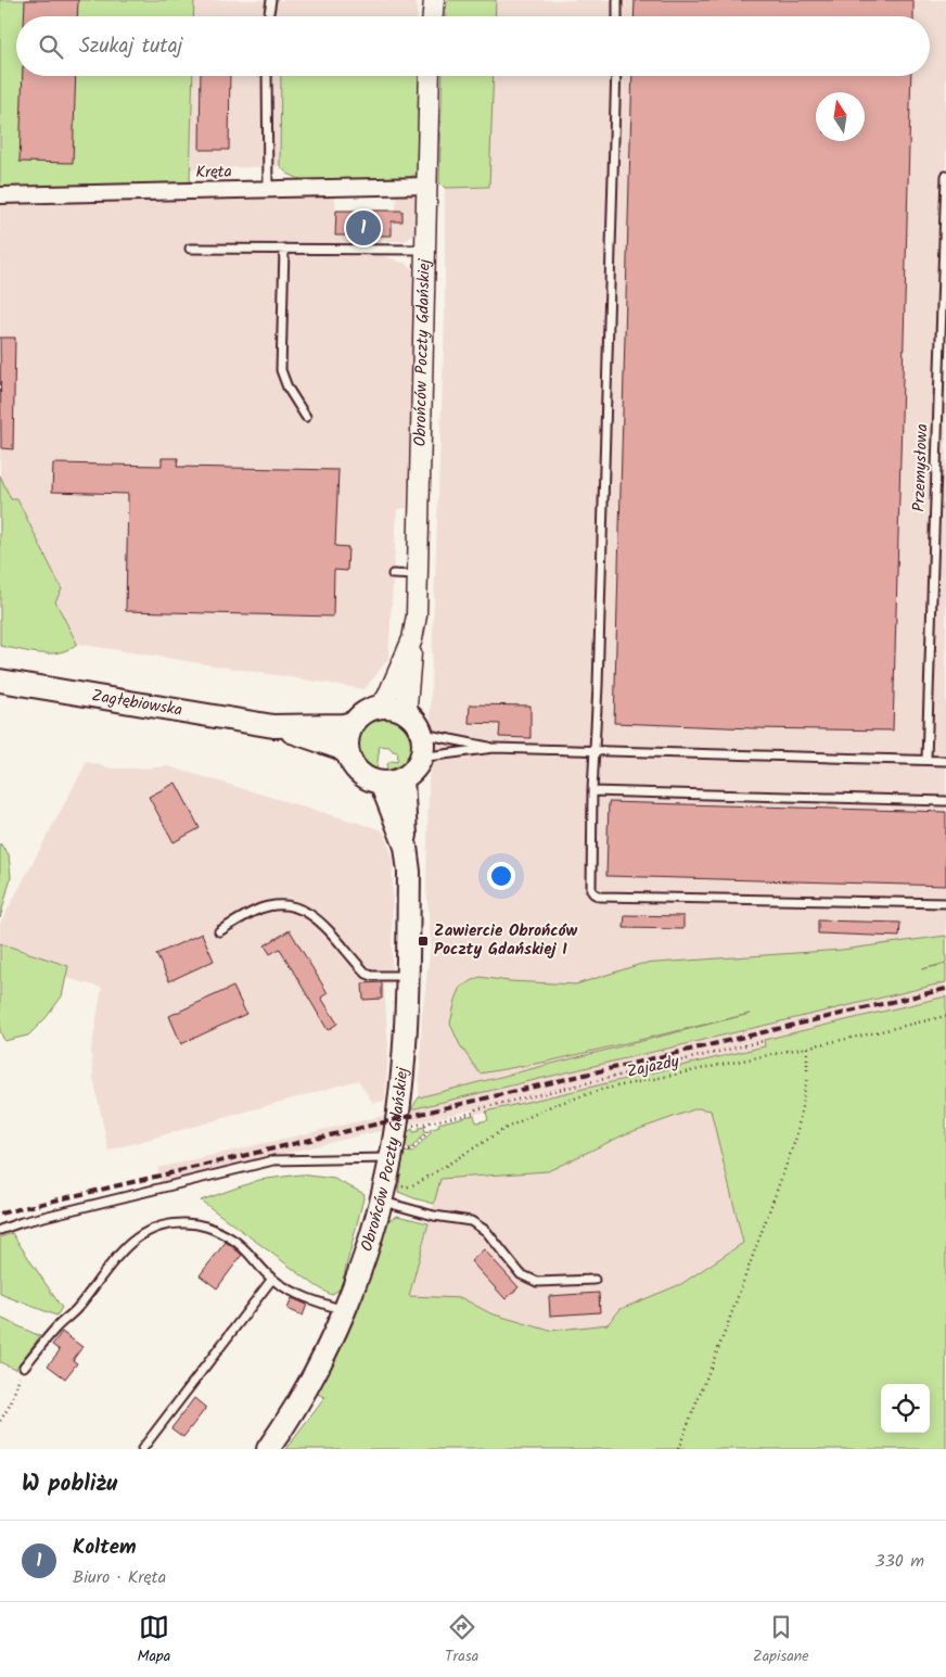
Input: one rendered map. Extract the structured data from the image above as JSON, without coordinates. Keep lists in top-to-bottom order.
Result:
{
  "streets": {
    "main road": ["Obrońców Poczty Gdańskiej", "Zagłębiowska"],
    "street": ["Kręta"],
    "lane": ["Przemysłowa"],
    "path": ["Zajazdy"]
  },
  "crossings": [
    ["Kręta", "Obrońców Poczty Gdańskiej"],
    ["Obrońców Poczty Gdańskiej", "Zagłębiowska"],
    ["Obrońców Poczty Gdańskiej", "Zajazdy"]
  ],
  "places": {
    "transit": ["Zawiercie Obrońców Poczty Gdańskiej I"]
  },
  "north": "top",
  "page": {
    "search": "Szukaj tutaj",
    "pins": "1",
    "heading": "W pobliżu",
    "list": [
      {
        "mark": "1",
        "name": "Koltem",
        "note": "Biuro · Kręta",
        "value": "330 m"
      }
    ],
    "nav": ["Mapa", "Trasa", "Zapisane"]
  }
}
